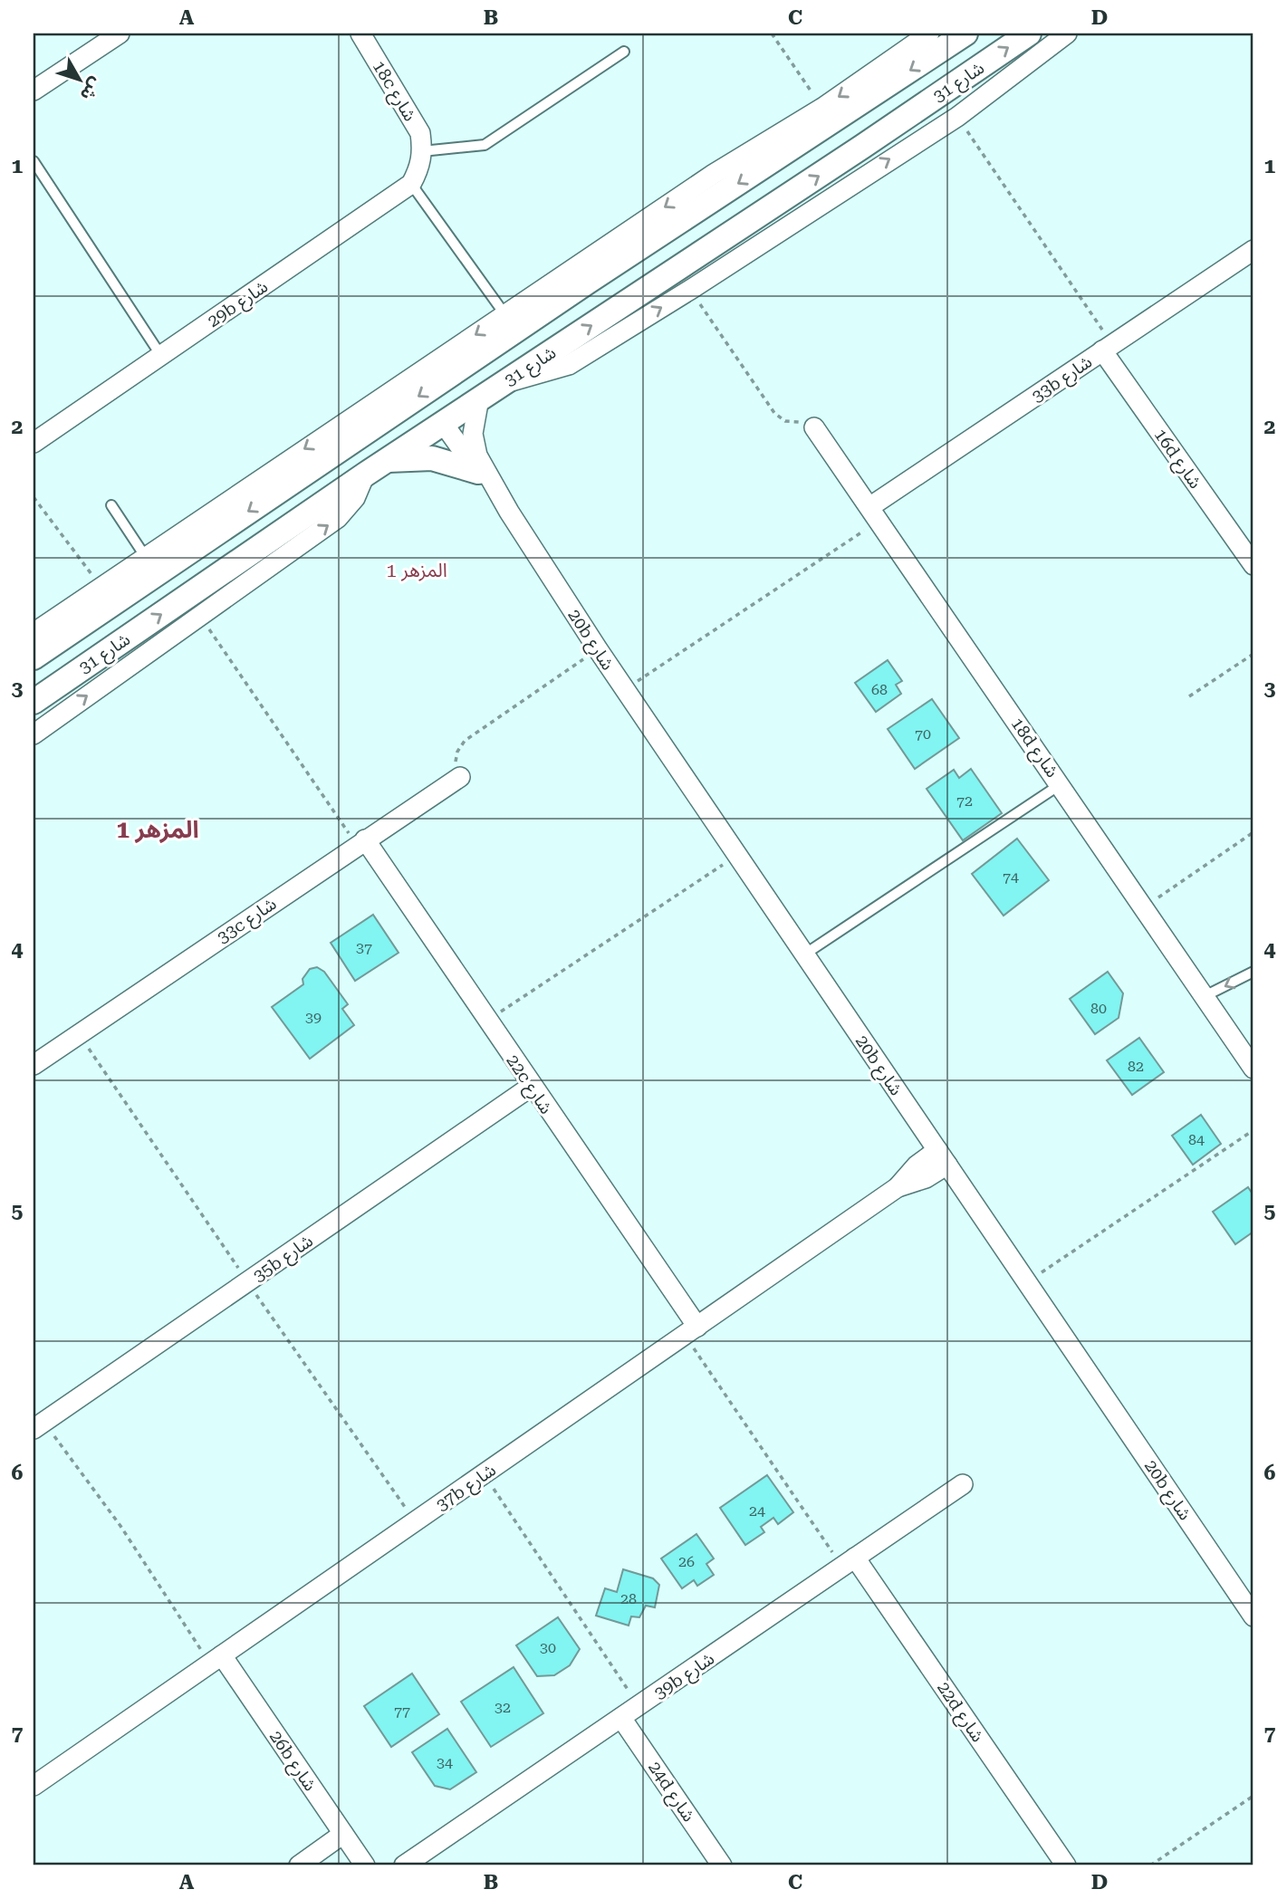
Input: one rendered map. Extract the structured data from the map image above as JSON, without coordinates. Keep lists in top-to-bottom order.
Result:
{
  "streets": {
    "street": [
      "شارع 31",
      "18c شارع",
      "29b شارع",
      "33b شارع",
      "16d شارع",
      "20b شارع",
      "18d شارع",
      "33c شارع",
      "22c شارع",
      "35b شارع",
      "37b شارع",
      "39b شارع",
      "22d شارع",
      "26b شارع",
      "24d شارع"
    ]
  },
  "crossings": [
    ["شارع 31", "20b شارع"],
    ["33b شارع", "16d شارع"],
    ["33b شارع", "18d شارع"],
    ["20b شارع", "37b شارع"],
    ["33c شارع", "22c شارع"],
    ["22c شارع", "35b شارع"],
    ["22c شارع", "37b شارع"],
    ["37b شارع", "26b شارع"],
    ["39b شارع", "22d شارع"],
    ["39b شارع", "24d شارع"]
  ],
  "districts": ["المزهر 1", "المزهر 1"],
  "house_numbers": [
    "68",
    "70",
    "72",
    "74",
    "37",
    "80",
    "39",
    "82",
    "84",
    "24",
    "26",
    "28",
    "30",
    "32",
    "77",
    "34"
  ],
  "north": "bottom right",
  "grid": {
    "columns": [
      "A",
      "B",
      "C",
      "D"
    ],
    "rows": [
      "1",
      "2",
      "3",
      "4",
      "5",
      "6",
      "7"
    ]
  }
}
